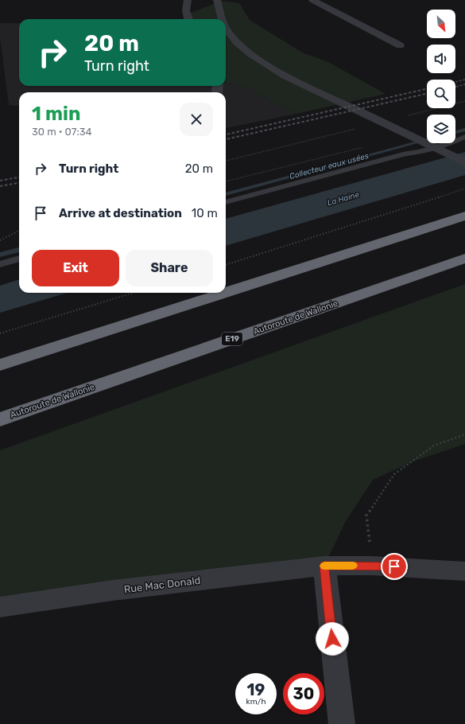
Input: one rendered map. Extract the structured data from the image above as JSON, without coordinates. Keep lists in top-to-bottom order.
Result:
{
  "streets": {
    "highway": ["Autoroute de Wallonie", "E19"],
    "street": ["Rue Mac Donald"]
  },
  "water": ["Collecteur eaux usées", "La Haine"],
  "north": "bottom right",
  "page": {
    "turn": ["20 m", "Turn right"],
    "heading": ["1 min", "30 m · 07:34"],
    "list": [
      {
        "name": "Turn right",
        "value": "20 m"
      },
      {
        "name": "Arrive at destination",
        "value": "10 m"
      }
    ],
    "buttons": ["Exit", "Share"],
    "speed": "19 km/h",
    "limit": "30"
  }
}
